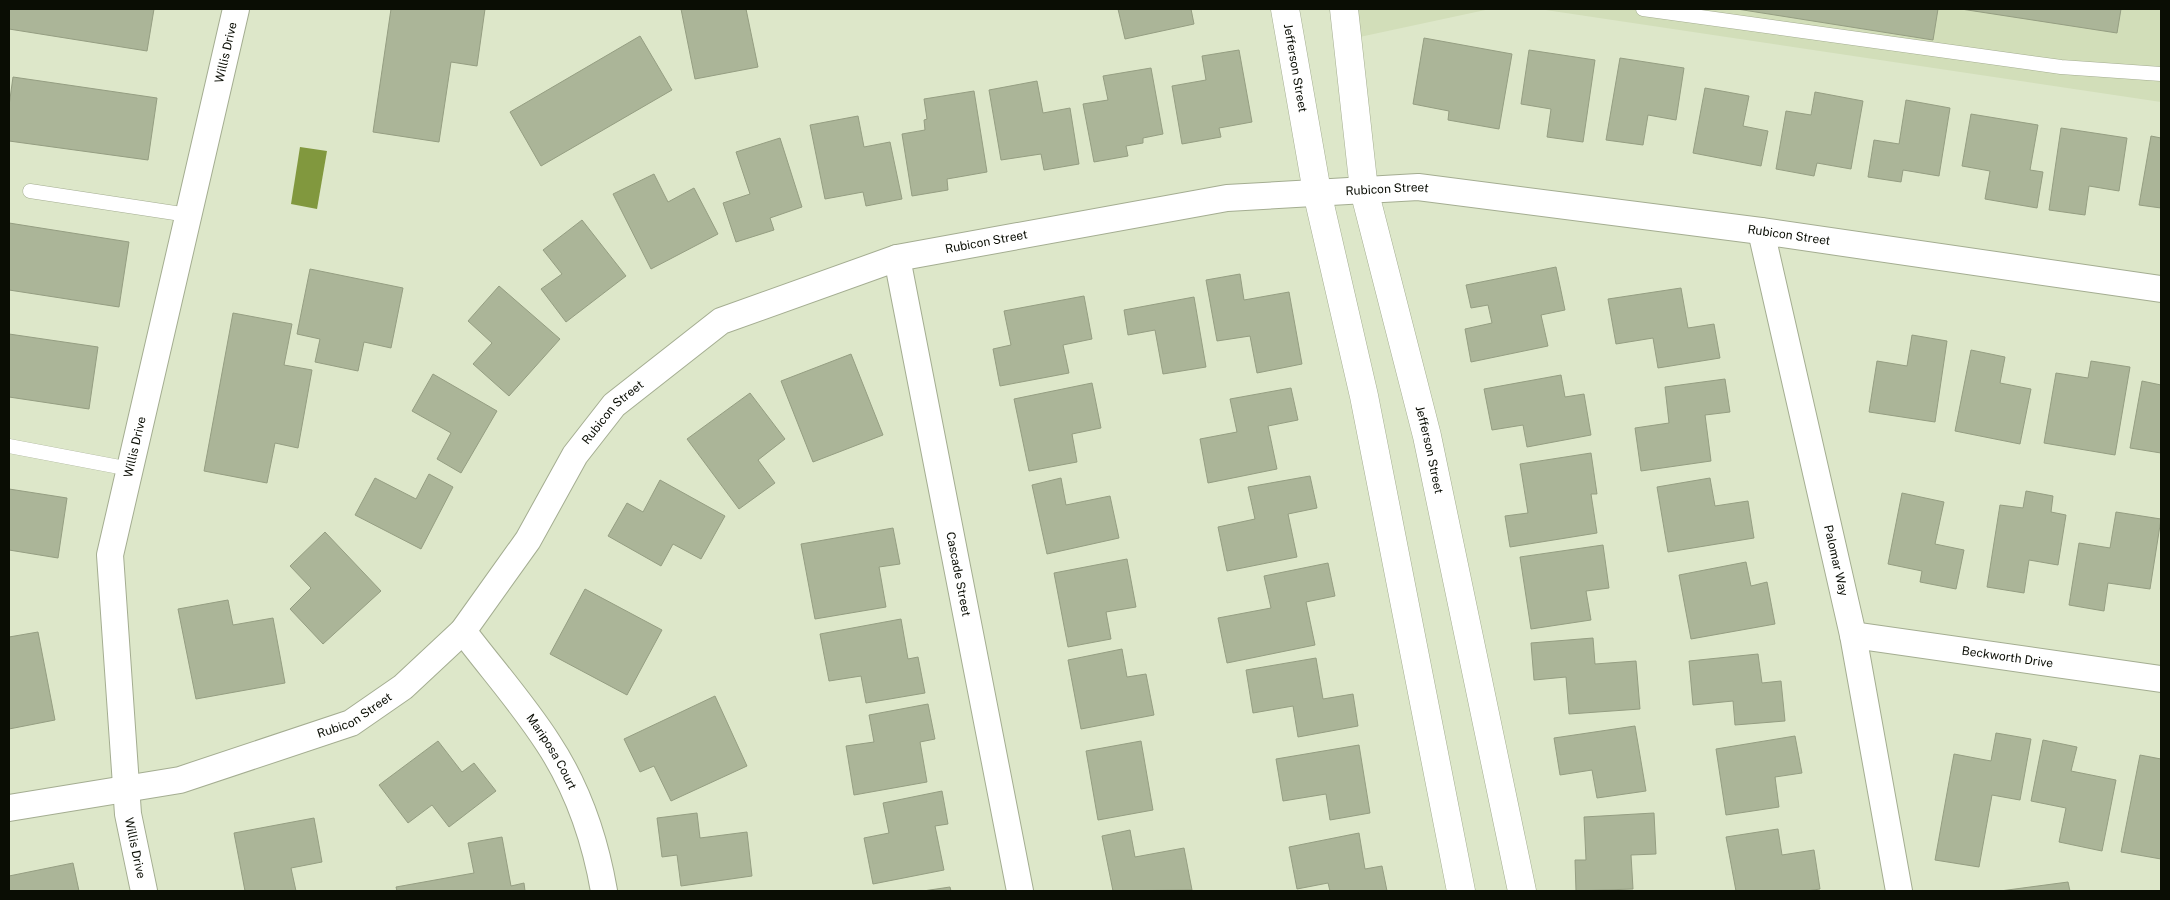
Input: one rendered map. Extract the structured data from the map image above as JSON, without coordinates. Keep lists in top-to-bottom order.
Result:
{
  "streets": {
    "main road": ["Jefferson Street"],
    "street": [
      "Willis Drive",
      "Rubicon Street",
      "Palomar Way",
      "Cascade Street",
      "Beckworth Drive",
      "Mariposa Court"
    ]
  },
  "crossings": [
    ["Willis Drive", "Rubicon Street"],
    ["Jefferson Street", "Rubicon Street"],
    ["Rubicon Street", "Palomar Way"],
    ["Rubicon Street", "Cascade Street"],
    ["Rubicon Street", "Mariposa Court"],
    ["Palomar Way", "Beckworth Drive"]
  ]
}
